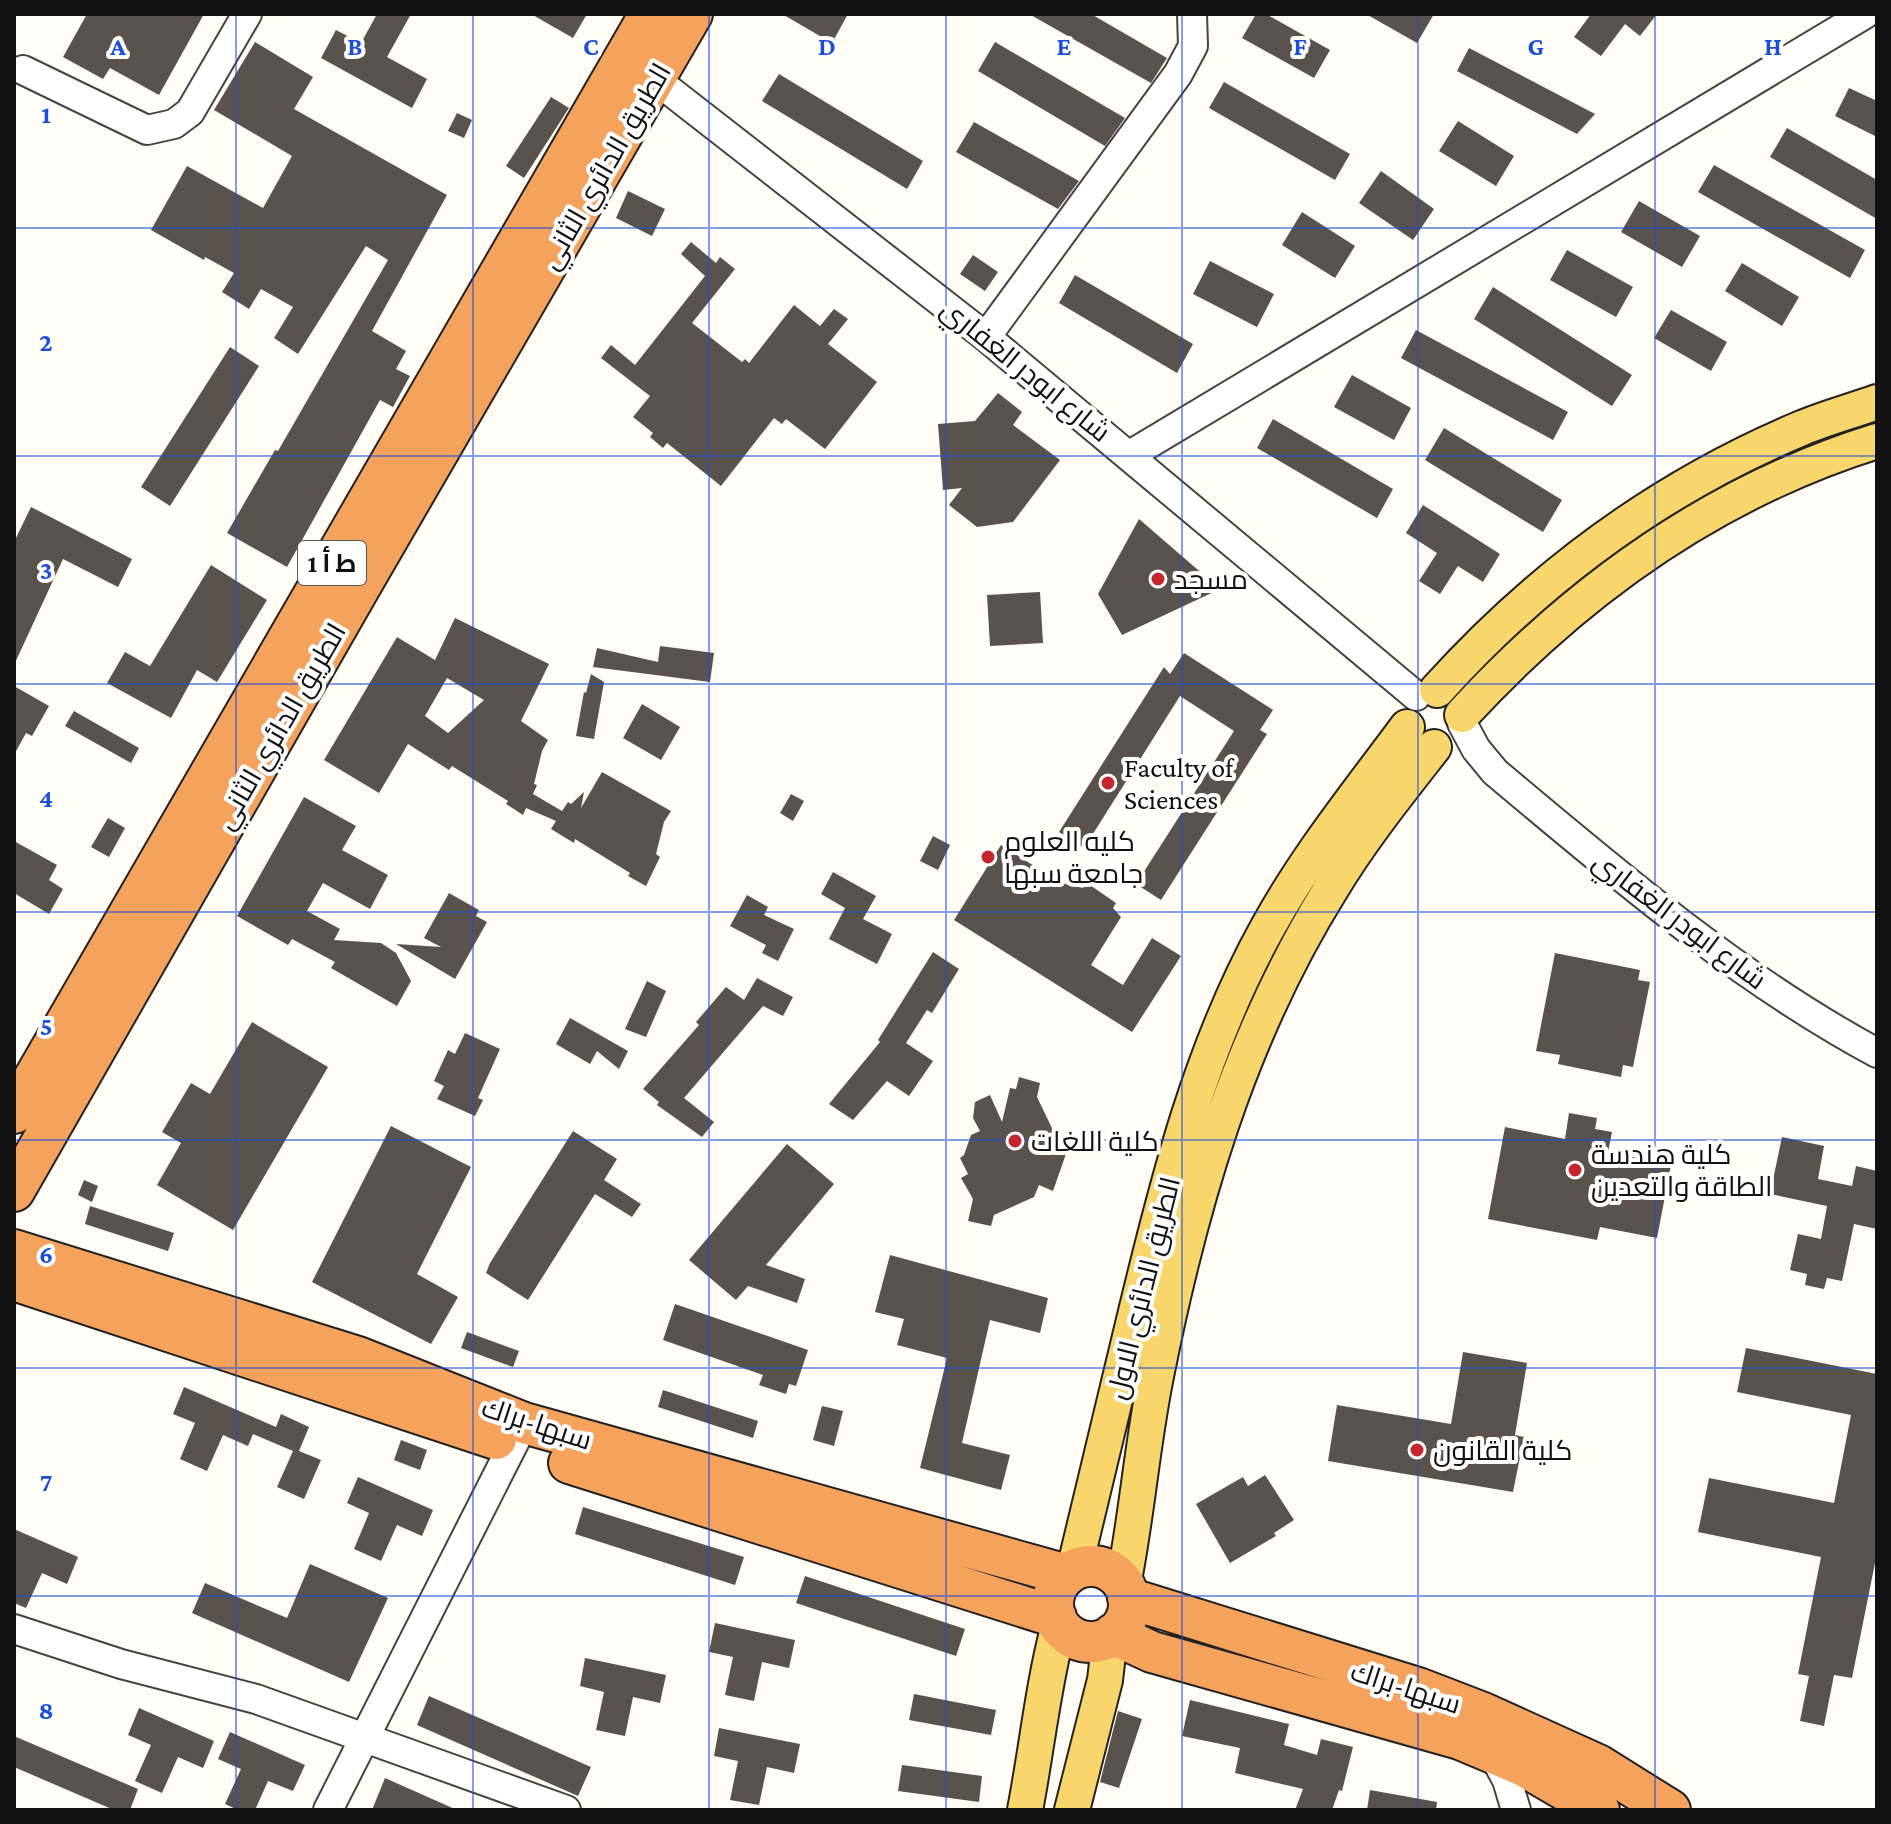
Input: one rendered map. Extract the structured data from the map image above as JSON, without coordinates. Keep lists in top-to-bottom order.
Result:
{
  "streets": {
    "highway": ["الطريق الدائري الثاني", "ط أ 1", "سبها-براك"],
    "main road": ["الطريق الدائري الاول"],
    "street": ["شارع ابودر الغفاري"]
  },
  "crossings": [
    ["الطريق الدائري الثاني", "شارع ابودر الغفاري"],
    ["شارع ابودر الغفاري", "الطريق الدائري الاول"],
    ["الطريق الدائري الاول", "سبها-براك"]
  ],
  "places": [
    "مسجد",
    "Faculty of Sciences",
    "كليه العلوم جامعة سبها",
    "كلية اللغات",
    "كلية هندسة الطاقة والتعدين",
    "كلية القانون"
  ],
  "grid": {
    "columns": [
      "A",
      "B",
      "C",
      "D",
      "E",
      "F",
      "G",
      "H"
    ],
    "rows": [
      "1",
      "2",
      "3",
      "4",
      "5",
      "6",
      "7",
      "8"
    ]
  }
}
